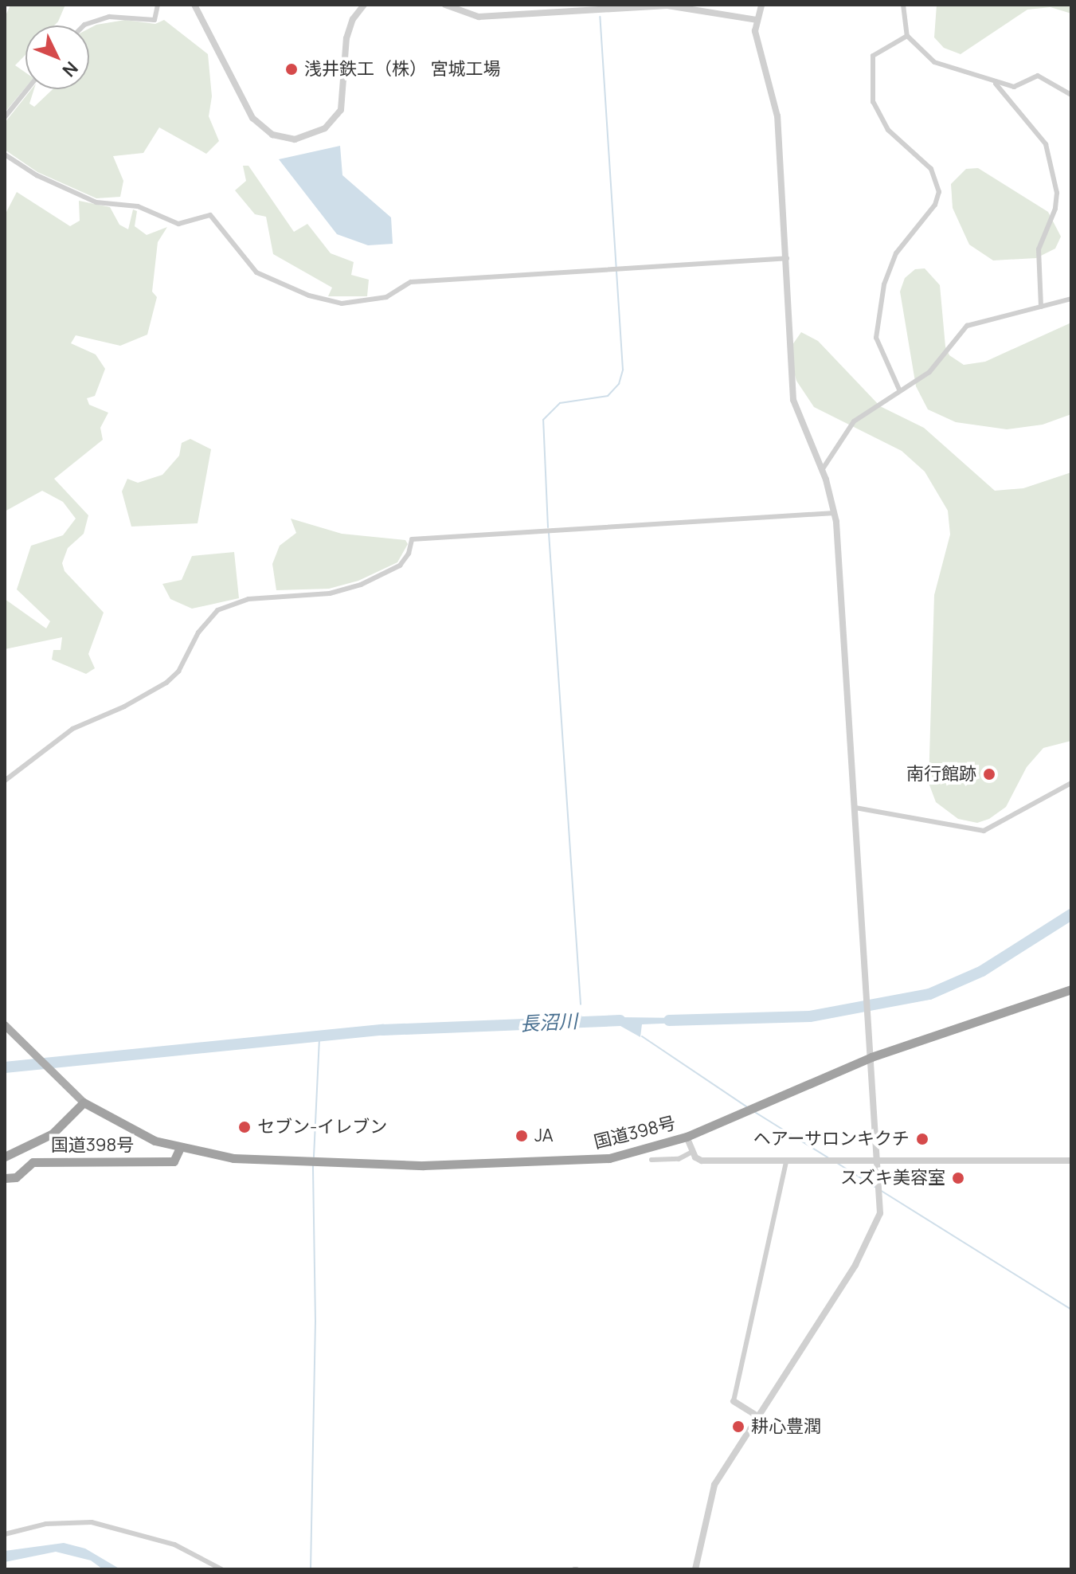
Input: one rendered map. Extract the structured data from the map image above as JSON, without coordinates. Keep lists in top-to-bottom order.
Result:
{
  "streets": {
    "highway": ["国道398号"]
  },
  "water": ["長沼川"],
  "places": [
    "浅井鉄工（株） 宮城工場",
    "南行館跡",
    "セブン-イレブン",
    "JA",
    "ヘアーサロンキクチ",
    "スズキ美容室",
    "耕心豊潤"
  ],
  "north": "bottom right"
}
